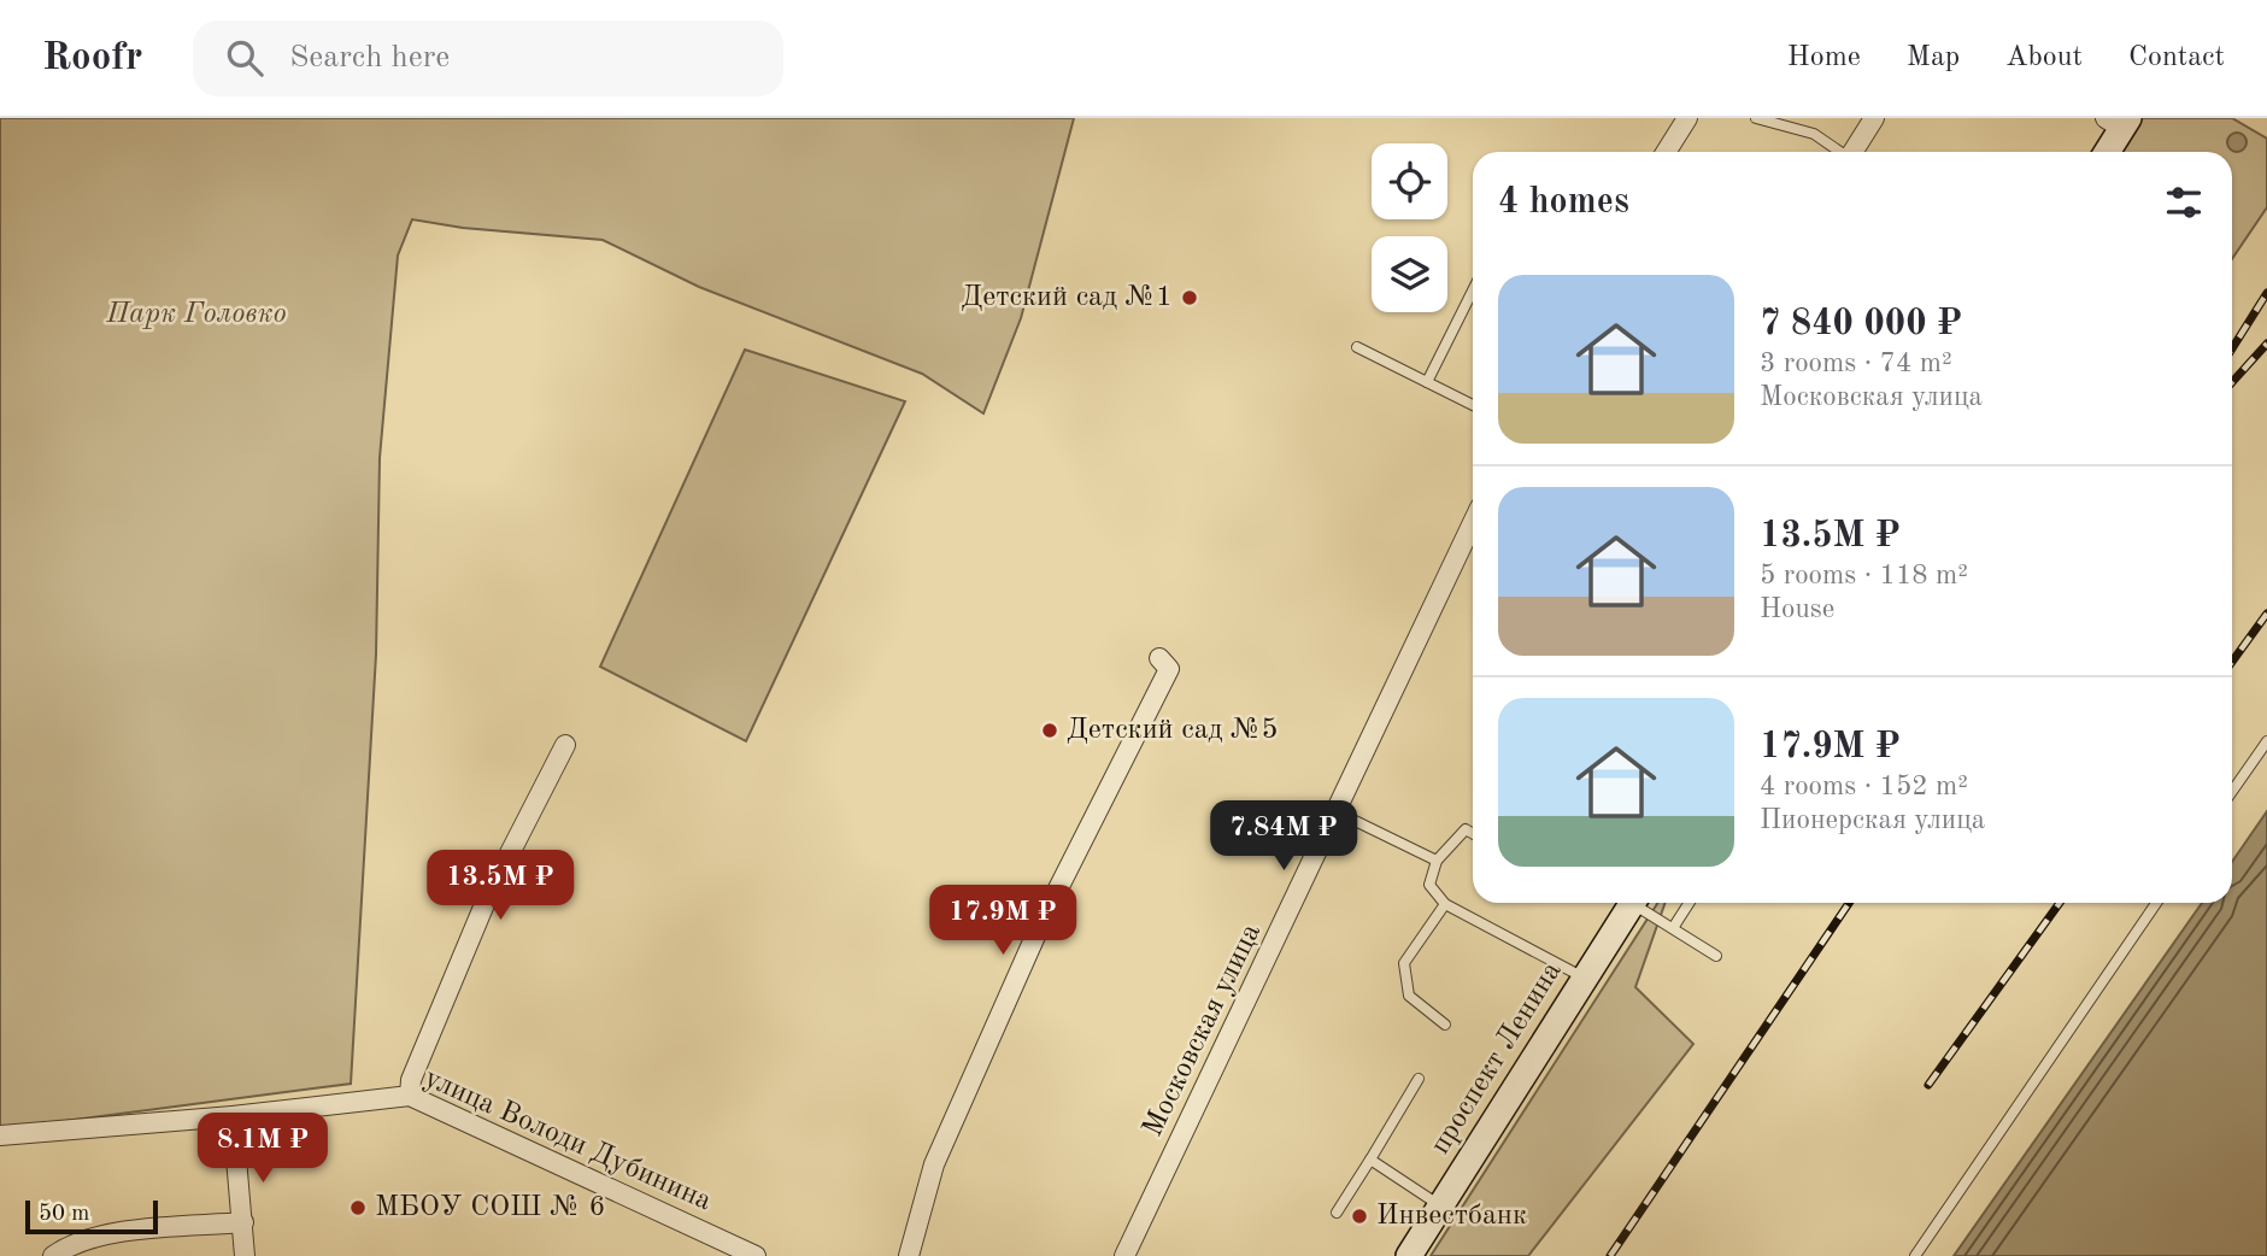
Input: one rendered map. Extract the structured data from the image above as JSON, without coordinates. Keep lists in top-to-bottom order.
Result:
{
  "streets": {
    "main road": ["проспект Ленина"],
    "street": ["Московская улица", "улица Володи Дубинина"]
  },
  "parks": ["Парк Головко"],
  "places": [
    "Детский сад №1",
    "Детский сад №5",
    "МБОУ СОШ № 6",
    "Инвестбанк"
  ],
  "scale_bar": "50 m",
  "page": {
    "header": "Roofr",
    "search": "Search here",
    "nav": [
      "Home",
      "Map",
      "About",
      "Contact"
    ],
    "heading": "4 homes",
    "list": [
      {
        "name": "7 840 000 ₽",
        "note": "3 rooms · 74 m² · Московская улица"
      },
      {
        "name": "13.5M ₽",
        "note": "5 rooms · 118 m² · House"
      },
      {
        "name": "17.9M ₽",
        "note": "4 rooms · 152 m² · Пионерская улица"
      }
    ],
    "price": [
      "7.84M ₽",
      "13.5M ₽",
      "17.9M ₽",
      "8.1M ₽"
    ],
    "scale": "50 m"
  }
}
